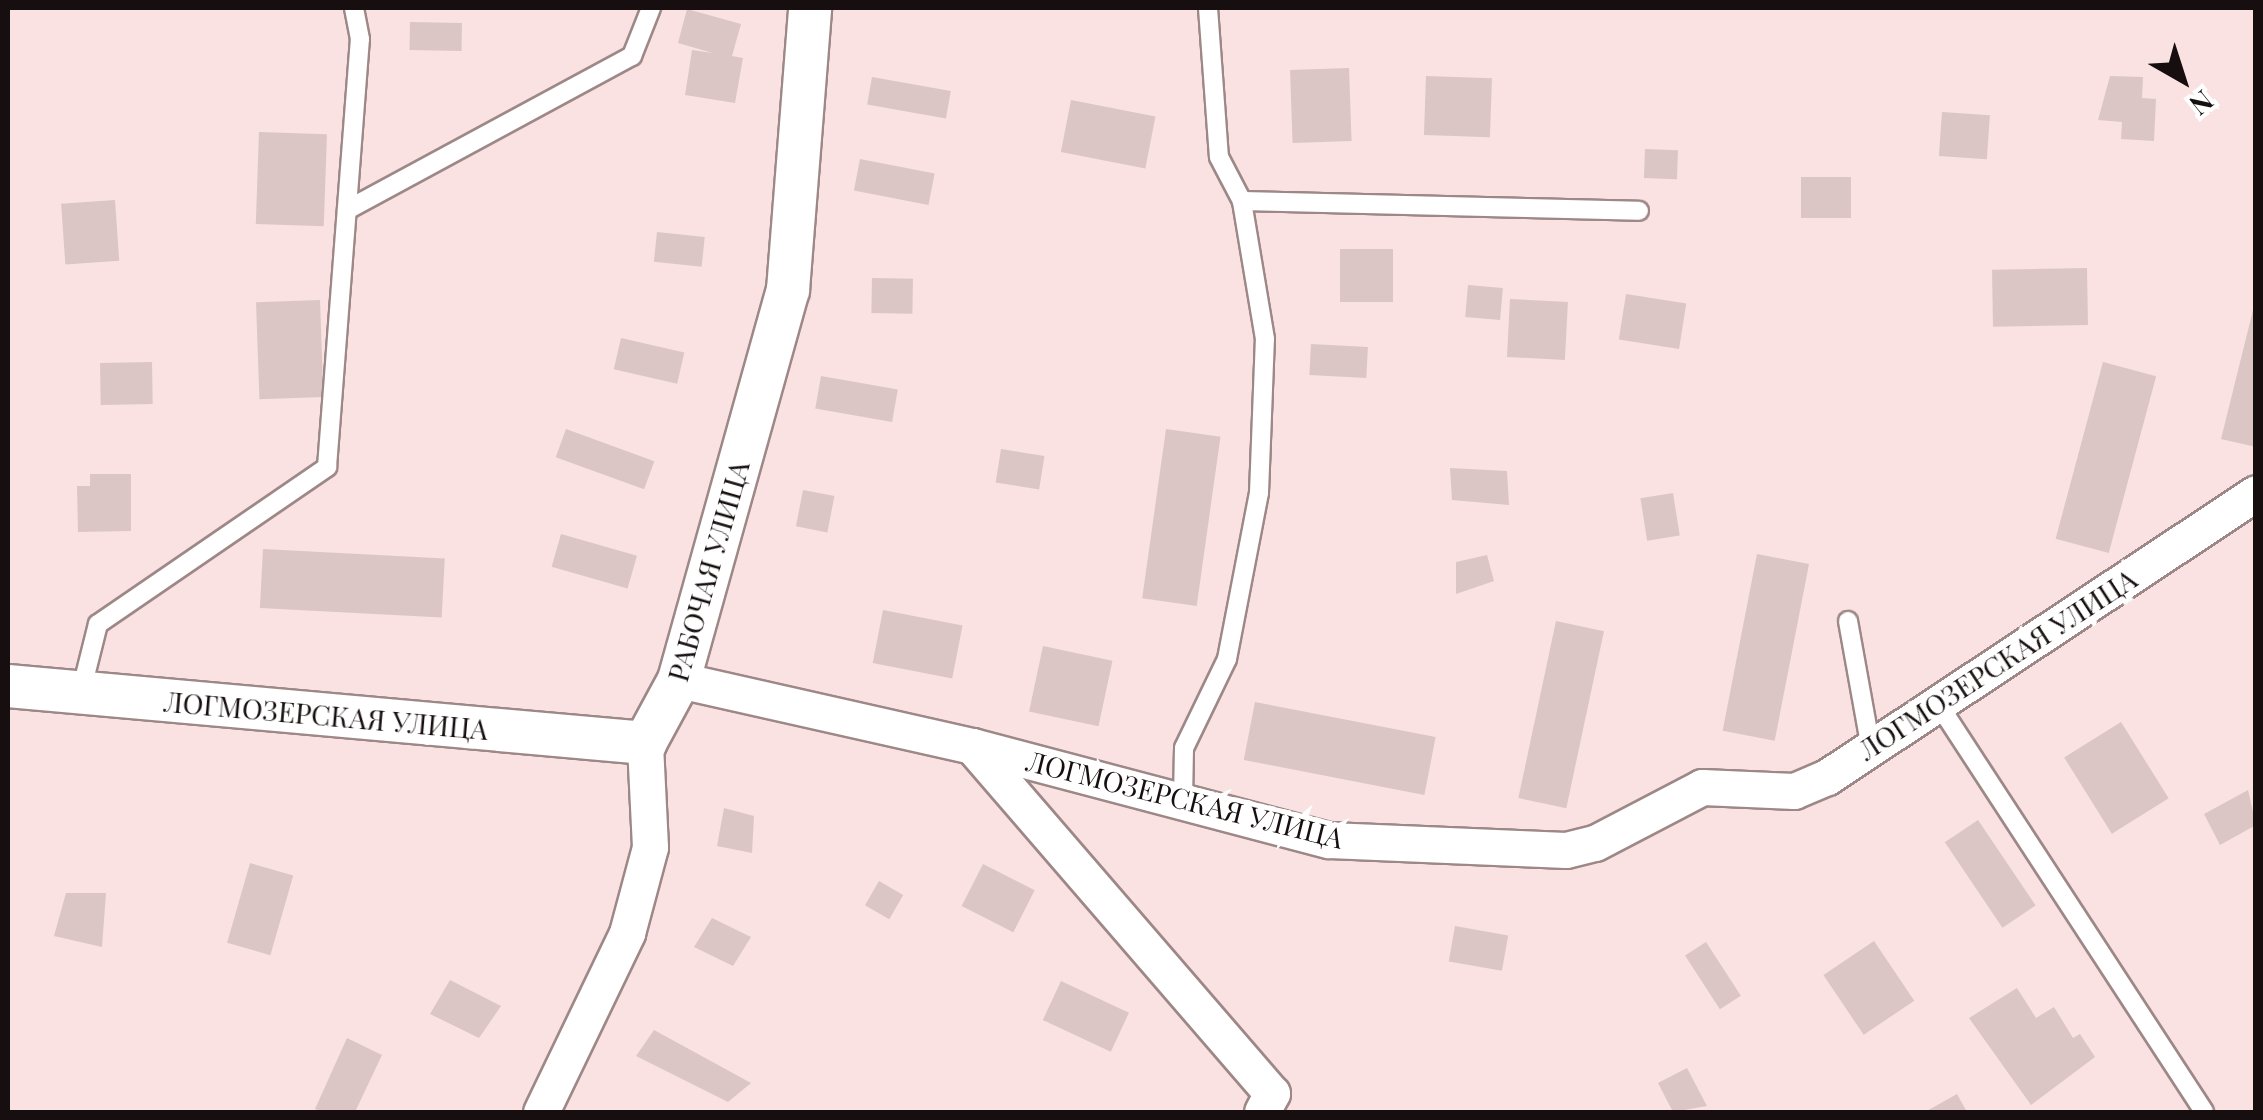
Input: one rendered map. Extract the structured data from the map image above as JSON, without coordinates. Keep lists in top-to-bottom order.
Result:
{
  "streets": {
    "street": ["РАБОЧАЯ УЛИЦА", "ЛОГМОЗЕРСКАЯ УЛИЦА"]
  },
  "crossings": [
    ["РАБОЧАЯ УЛИЦА", "ЛОГМОЗЕРСКАЯ УЛИЦА"]
  ],
  "north": "bottom right"
}
